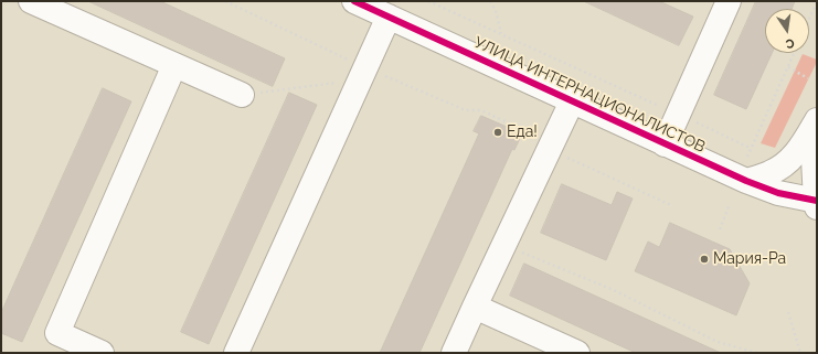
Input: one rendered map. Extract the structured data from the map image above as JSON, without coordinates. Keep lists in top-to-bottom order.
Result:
{
  "streets": {
    "street": ["УЛИЦА ИНТЕРНАЦИОНАЛИСТОВ"]
  },
  "places": ["Еда!", "Мария-Ра"],
  "north": "bottom"
}
